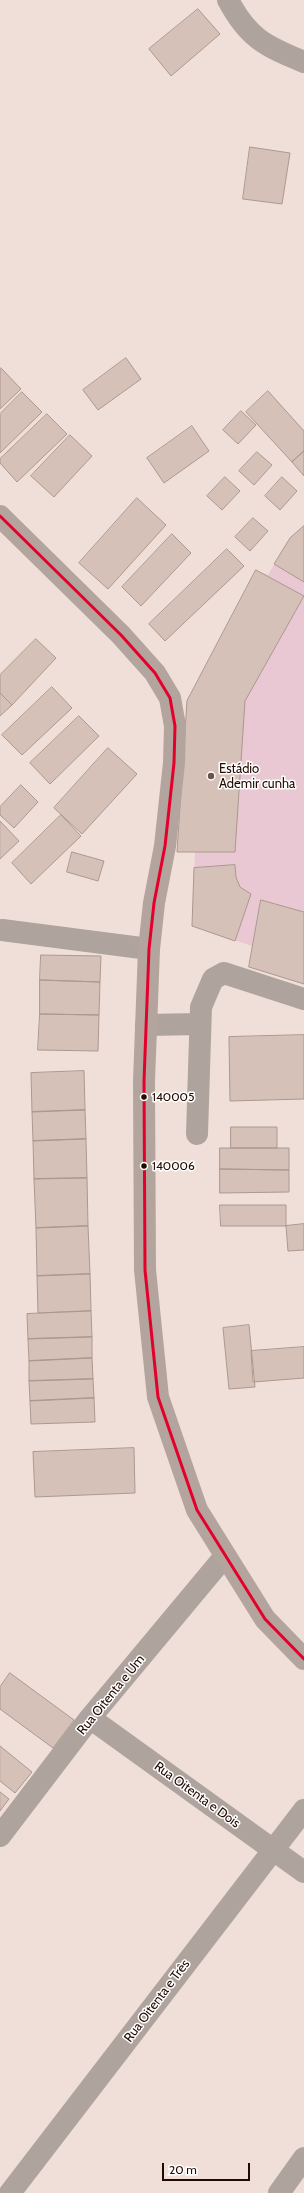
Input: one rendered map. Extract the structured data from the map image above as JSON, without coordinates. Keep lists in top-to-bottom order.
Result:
{
  "streets": {
    "street": ["Rua Oitenta e Um", "Rua Oitenta e Dois", "Rua Oitenta e Três"]
  },
  "crossings": [
    ["Rua Oitenta e Um", "Rua Oitenta e Dois"],
    ["Rua Oitenta e Dois", "Rua Oitenta e Três"]
  ],
  "places": ["Estádio Ademir cunha", "140005", "140006"],
  "scale_bar": "20 m"
}
